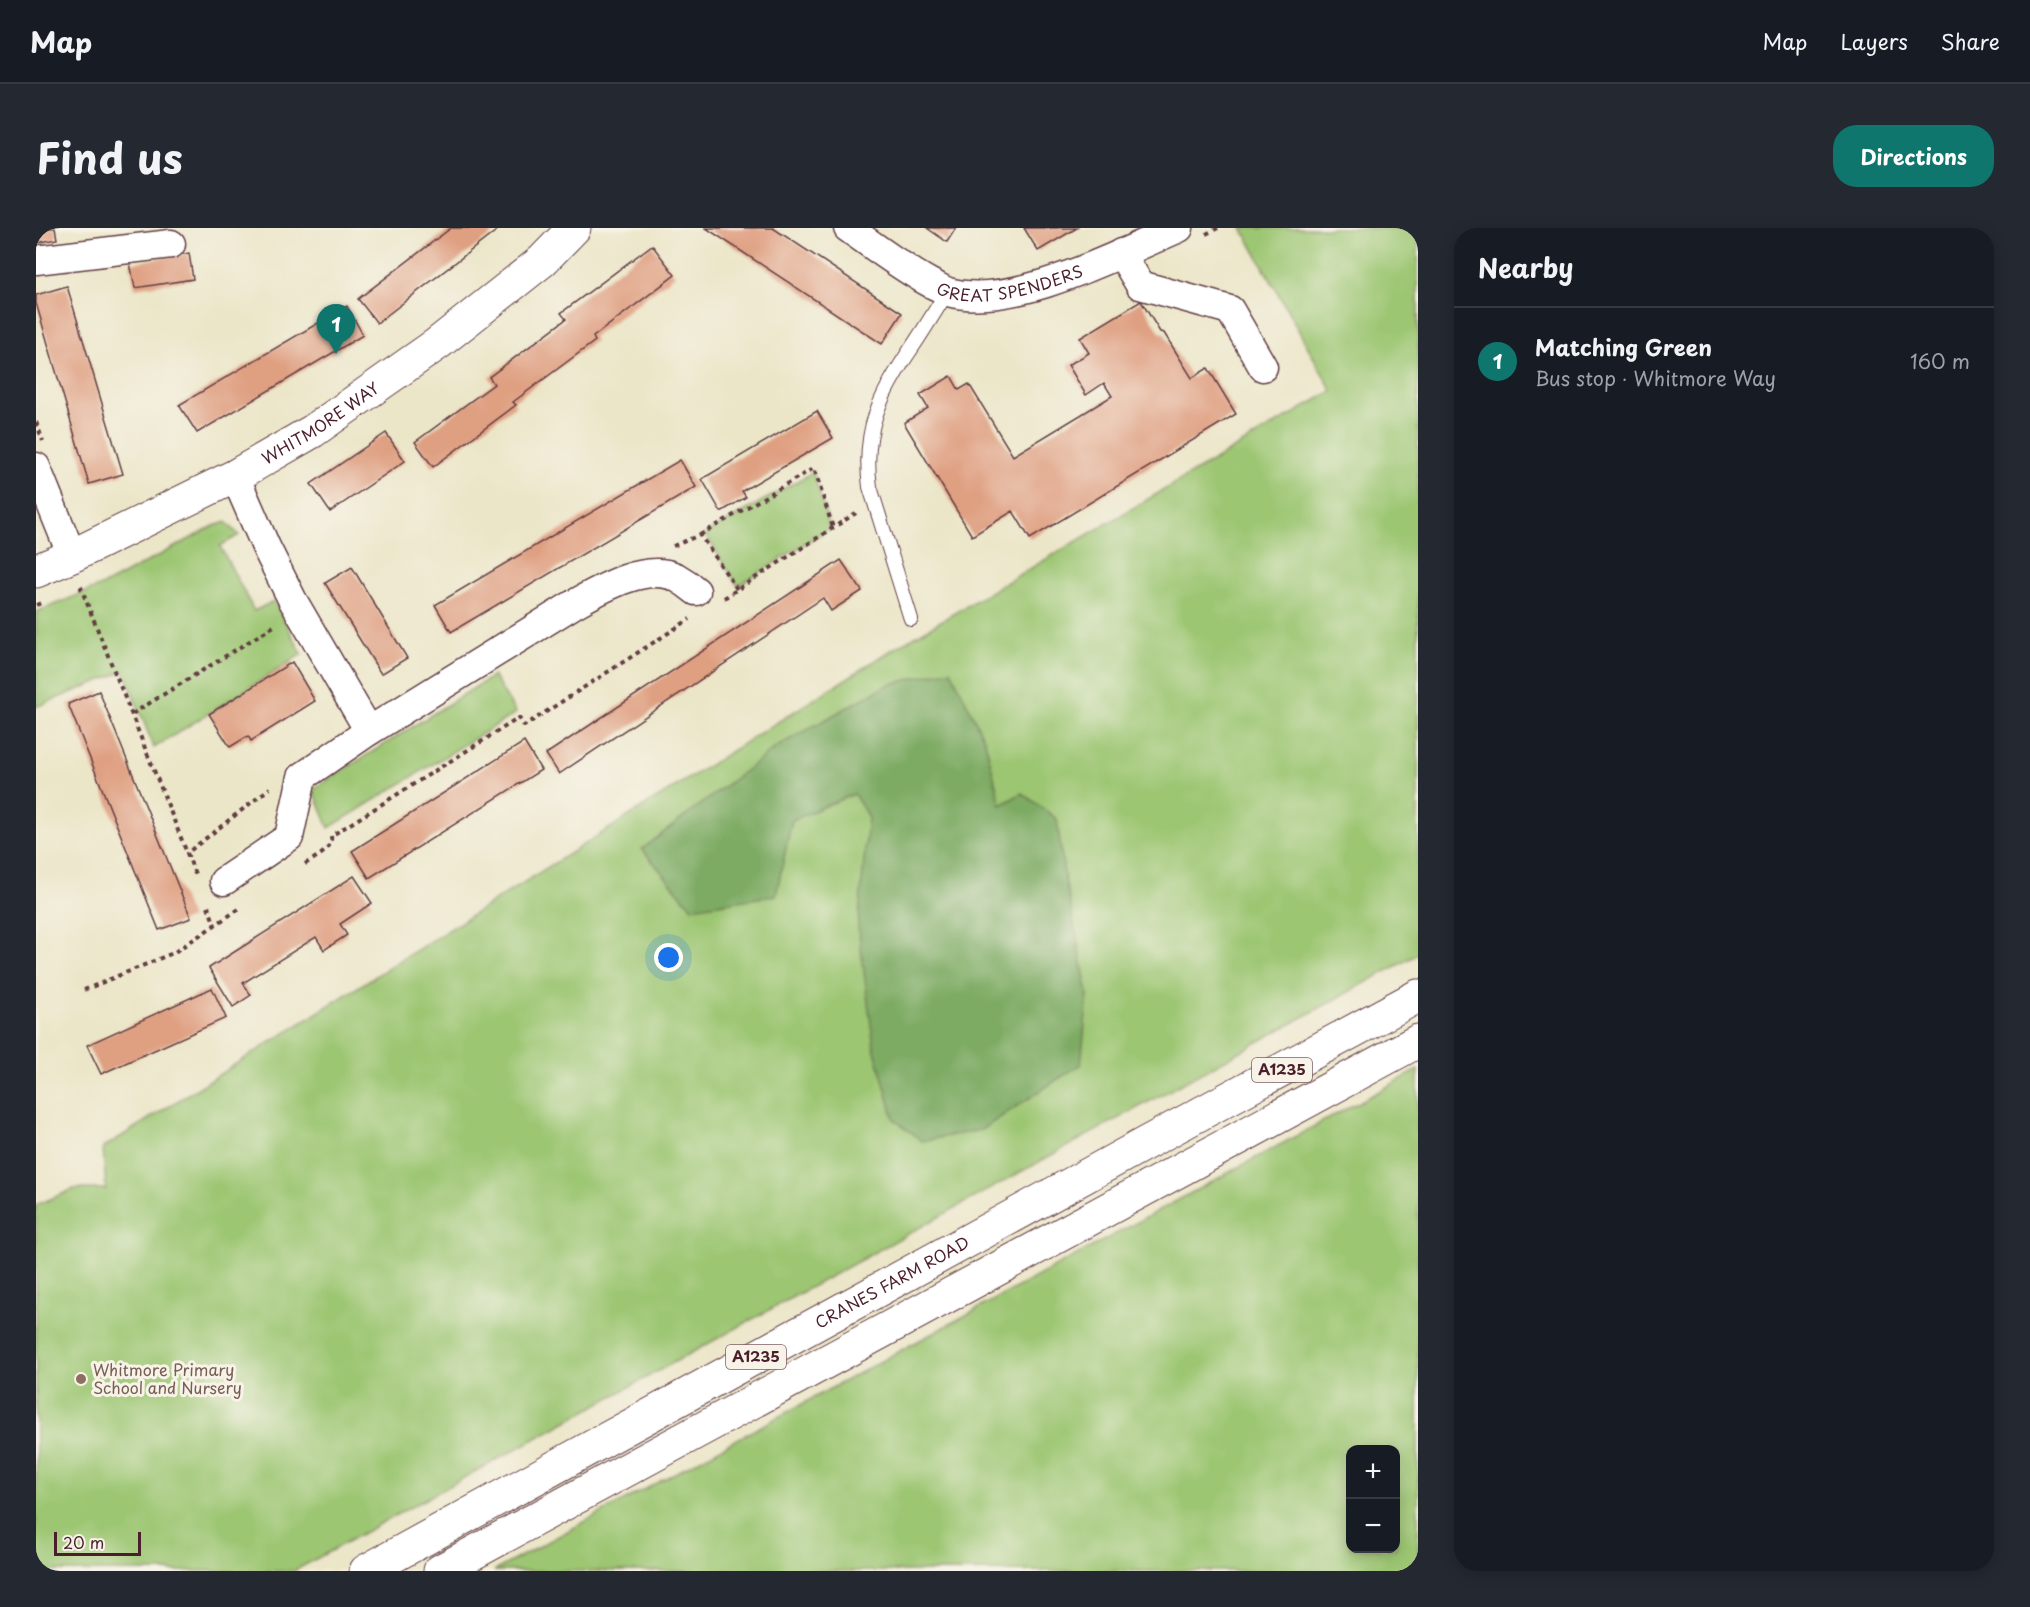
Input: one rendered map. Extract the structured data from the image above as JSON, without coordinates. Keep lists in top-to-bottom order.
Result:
{
  "streets": {
    "main road": ["WHITMORE WAY", "A1235", "CRANES FARM ROAD"],
    "street": ["GREAT SPENDERS"]
  },
  "places": ["Whitmore Primary School and Nursery"],
  "scale_bar": "20 m",
  "page": {
    "header": "Map",
    "nav": ["Map", "Layers", "Share"],
    "title": "Find us",
    "buttons": "Directions",
    "heading": "Nearby",
    "pins": "1",
    "list": [
      {
        "mark": "1",
        "name": "Matching Green",
        "note": "Bus stop · Whitmore Way",
        "value": "160 m"
      }
    ],
    "map_buttons": ["+", "−"],
    "scale": "20 m"
  }
}
